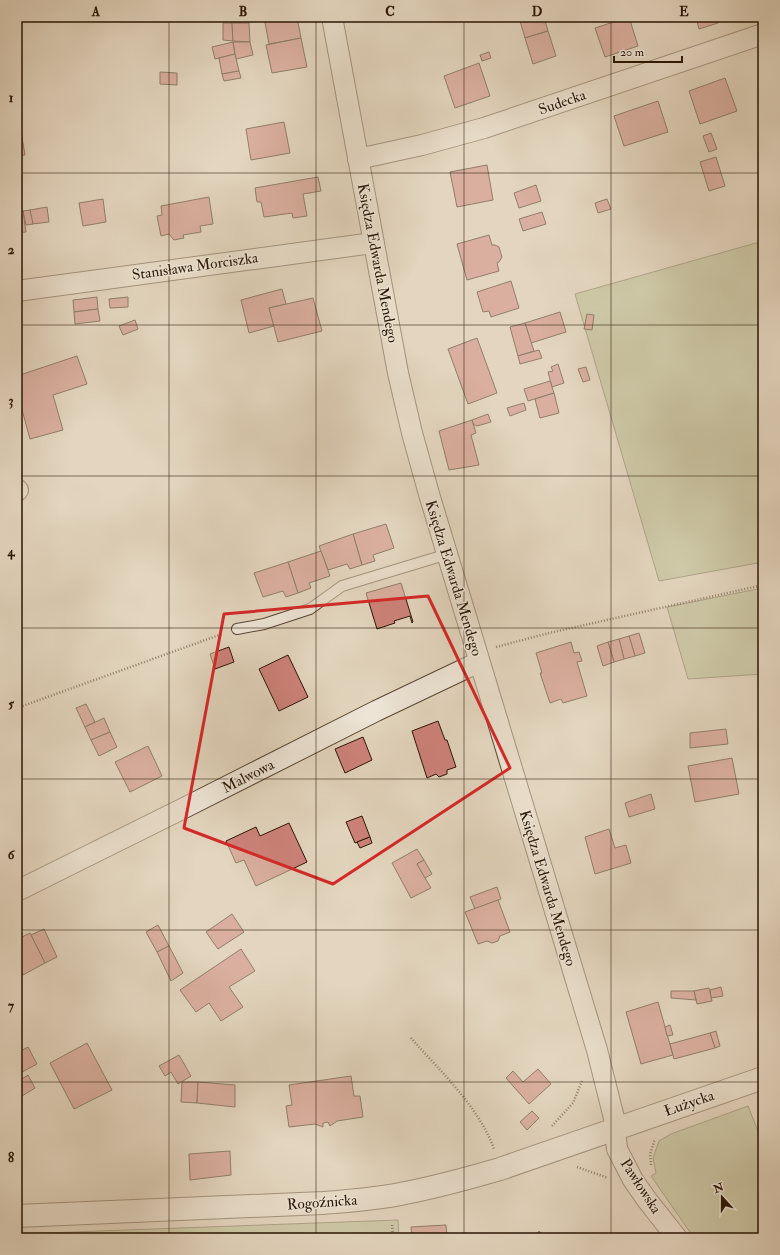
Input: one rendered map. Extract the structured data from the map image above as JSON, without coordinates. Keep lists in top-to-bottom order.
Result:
{
  "streets": {
    "street": [
      "Sudecka",
      "Księdza Edwarda Mendego",
      "Stanisława Morciszka",
      "Malwowa",
      "Łużycka",
      "Pawłowska",
      "Rogoźnicka"
    ]
  },
  "crossings": [
    ["Sudecka", "Księdza Edwarda Mendego"],
    ["Księdza Edwarda Mendego", "Stanisława Morciszka"],
    ["Księdza Edwarda Mendego", "Malwowa"],
    ["Księdza Edwarda Mendego", "Łużycka"],
    ["Księdza Edwarda Mendego", "Pawłowska"],
    ["Księdza Edwarda Mendego", "Rogoźnicka"],
    ["Łużycka", "Pawłowska"],
    ["Łużycka", "Rogoźnicka"],
    ["Pawłowska", "Rogoźnicka"]
  ],
  "scale_bar": "20 m",
  "north": "top",
  "grid": {
    "columns": [
      "A",
      "B",
      "C",
      "D",
      "E"
    ],
    "rows": [
      "1",
      "2",
      "3",
      "4",
      "5",
      "6",
      "7",
      "8"
    ]
  }
}
